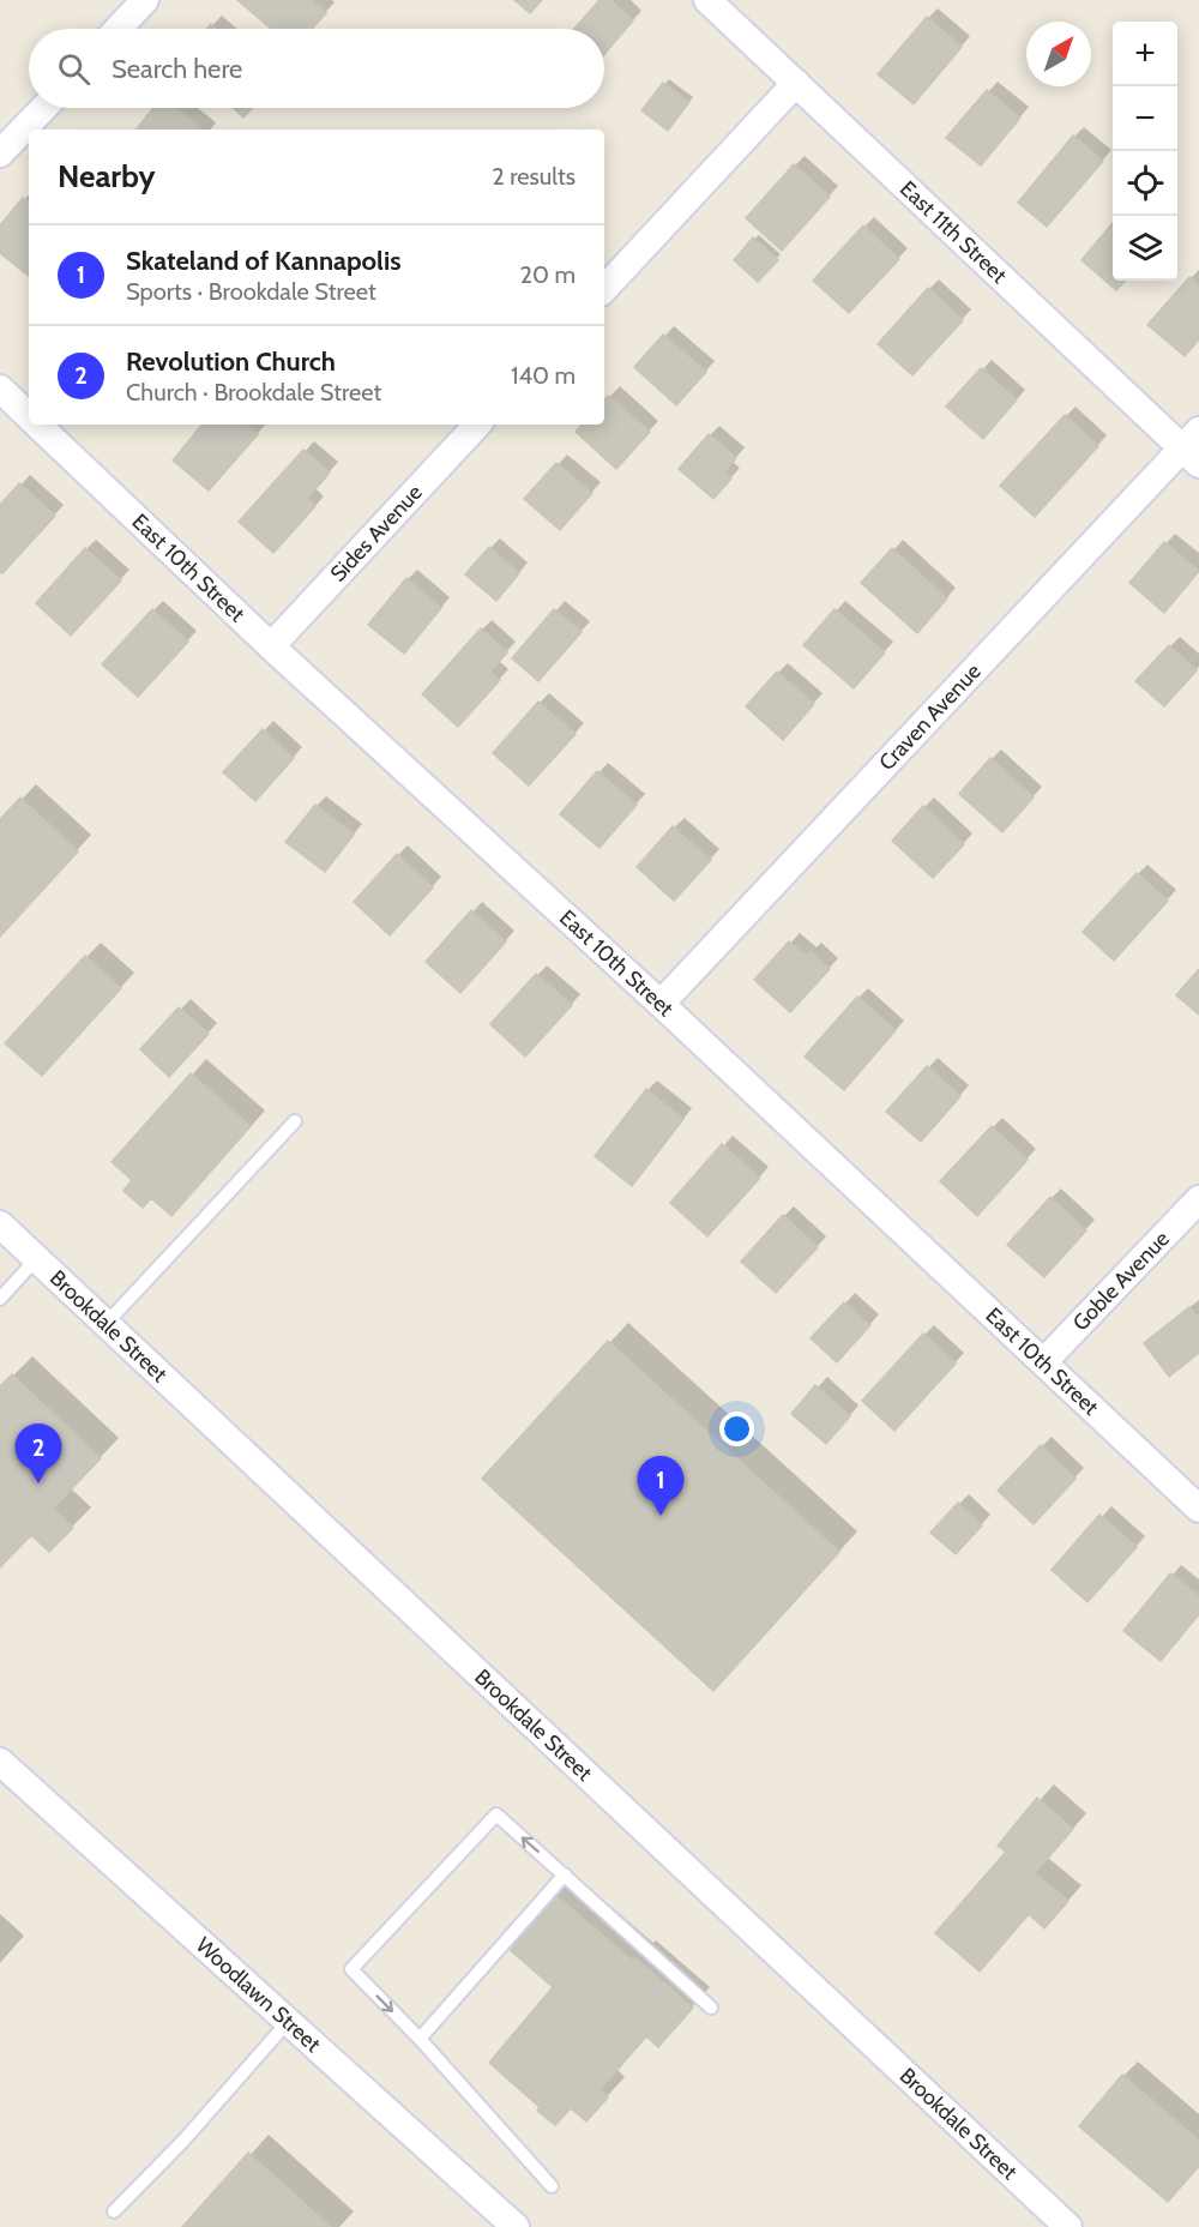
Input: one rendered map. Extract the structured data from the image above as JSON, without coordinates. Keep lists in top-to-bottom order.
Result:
{
  "streets": {
    "street": [
      "East 11th Street",
      "Sides Avenue",
      "East 10th Street",
      "Craven Avenue",
      "Goble Avenue",
      "Brookdale Street",
      "Woodlawn Street"
    ]
  },
  "crossings": [
    ["East 11th Street", "Craven Avenue"],
    ["Sides Avenue", "East 10th Street"],
    ["East 10th Street", "Craven Avenue"],
    ["East 10th Street", "Goble Avenue"]
  ],
  "north": "top right",
  "page": {
    "map_buttons": ["+", "−"],
    "search": "Search here",
    "heading": ["Nearby", "2 results"],
    "list": [
      {
        "mark": "1",
        "name": "Skateland of Kannapolis",
        "note": "Sports · Brookdale Street",
        "value": "20 m"
      },
      {
        "mark": "2",
        "name": "Revolution Church",
        "note": "Church · Brookdale Street",
        "value": "140 m"
      }
    ],
    "pins": ["2", "1"]
  }
}
